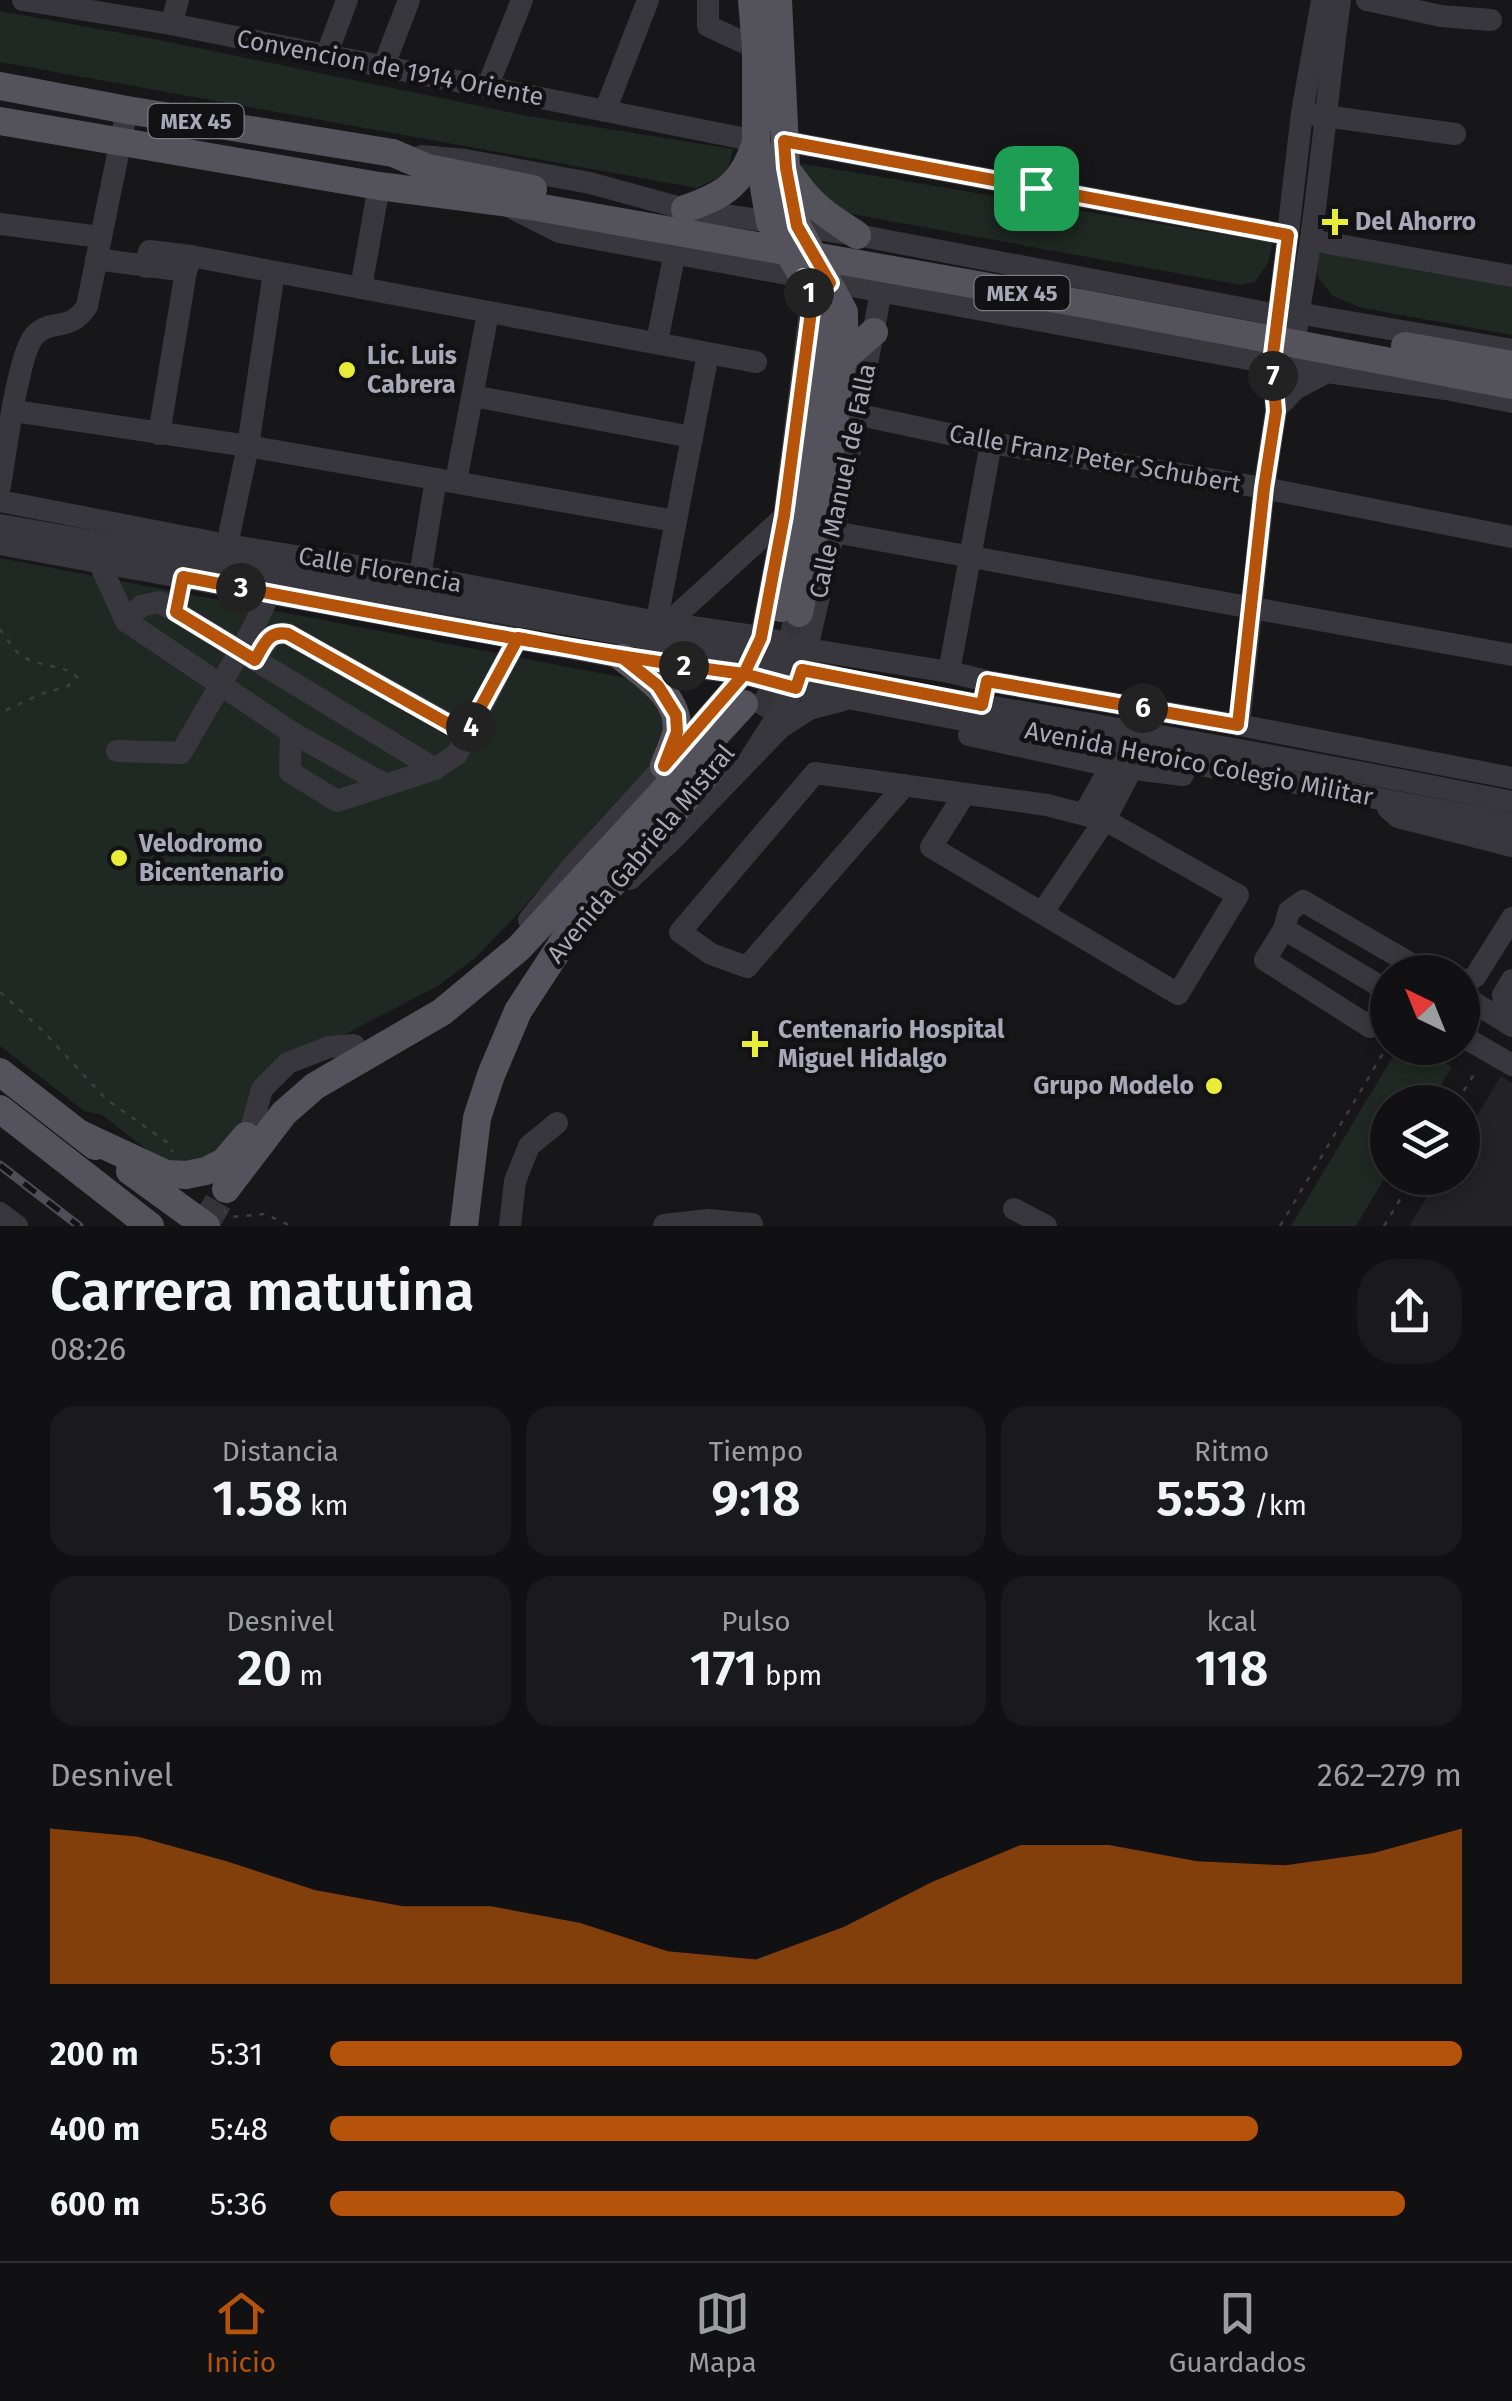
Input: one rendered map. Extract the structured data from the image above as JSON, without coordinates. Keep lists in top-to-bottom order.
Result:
{
  "streets": {
    "main road": ["MEX 45", "Avenida Gabriela Mistral"],
    "street": [
      "Convencion de 1914 Oriente",
      "Calle Franz Peter Schubert",
      "Calle Manuel de Falla",
      "Calle Florencia",
      "Avenida Heroico Colegio Militar"
    ]
  },
  "crossings": [
    ["Calle Franz Peter Schubert", "Calle Manuel de Falla"],
    ["Calle Manuel de Falla", "Avenida Heroico Colegio Militar"],
    ["Calle Manuel de Falla", "Avenida Gabriela Mistral"],
    ["Calle Florencia", "Avenida Heroico Colegio Militar"],
    ["Avenida Heroico Colegio Militar", "Avenida Gabriela Mistral"]
  ],
  "places": {
    "health": ["Del Ahorro", "Centenario Hospital Miguel Hidalgo"],
    "other": ["Lic. Luis Cabrera", "Velodromo Bicentenario", "Grupo Modelo"]
  },
  "north": "top left",
  "page": {
    "pins": [
      "1",
      "7",
      "3",
      "2",
      "6",
      "4"
    ],
    "heading": ["Carrera matutina", "08:26"],
    "stats": [
      ["Distancia", "1.58 km"],
      ["Tiempo", "9:18"],
      ["Ritmo", "5:53 /km"],
      ["Desnivel", "20 m"],
      ["Pulso", "171 bpm"],
      ["kcal", "118"]
    ],
    "chart": ["Desnivel", "262–279 m"],
    "list": [
      {
        "name": "200 m",
        "note": "5:31"
      },
      {
        "name": "400 m",
        "note": "5:48"
      },
      {
        "name": "600 m",
        "note": "5:36"
      }
    ],
    "tabs": ["Inicio", "Mapa", "Guardados"]
  }
}
